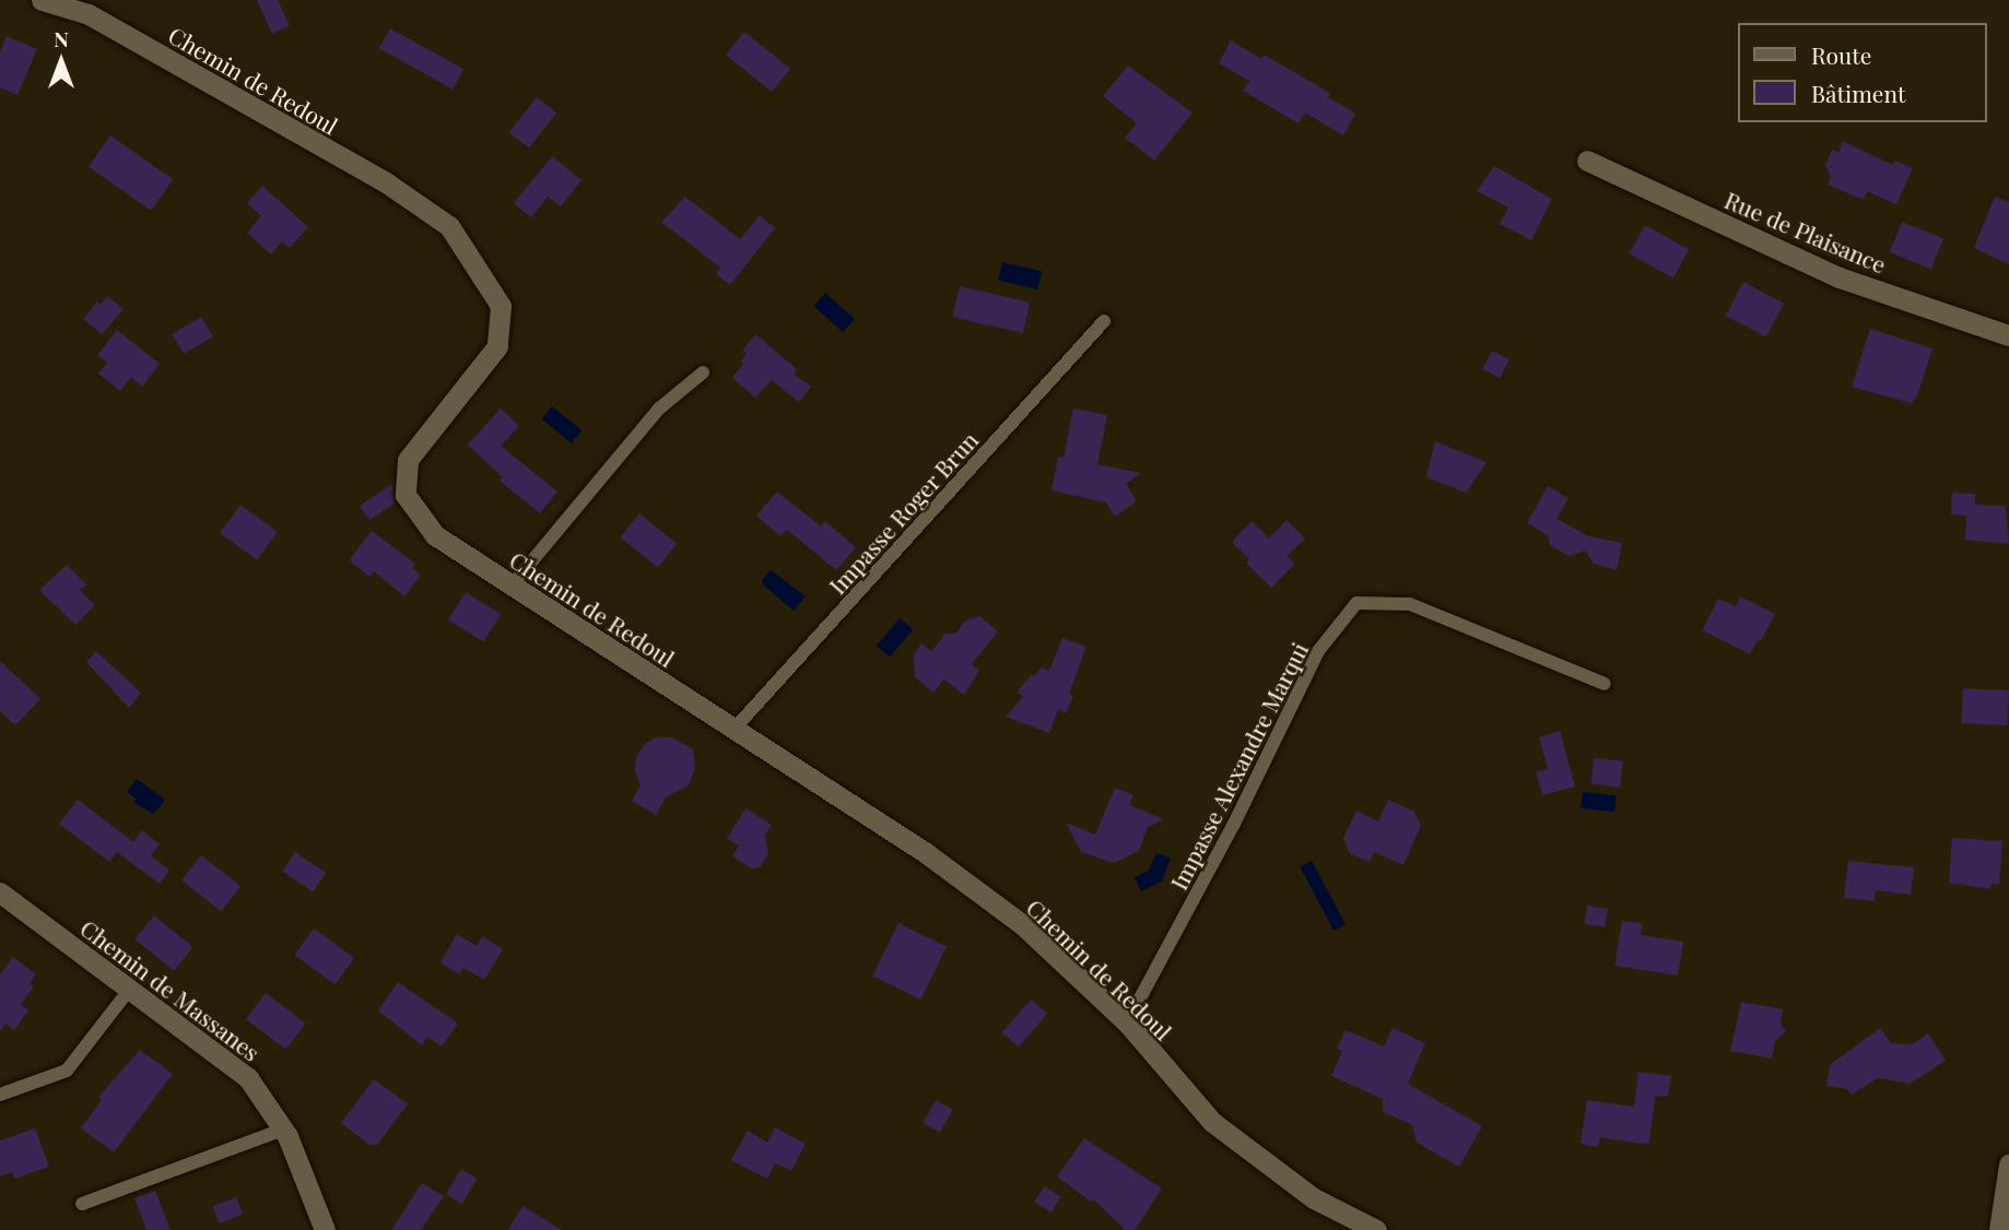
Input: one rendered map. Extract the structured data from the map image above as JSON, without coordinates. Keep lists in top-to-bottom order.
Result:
{
  "streets": {
    "street": ["Chemin de Redoul", "Rue de Plaisance", "Chemin de Massanes"],
    "lane": ["Impasse Roger Brun", "Impasse Alexandre Marqui"]
  },
  "crossings": [
    ["Chemin de Redoul", "Impasse Roger Brun"],
    ["Chemin de Redoul", "Impasse Alexandre Marqui"]
  ],
  "legend": ["Route", "Bâtiment"],
  "north": "top"
}
